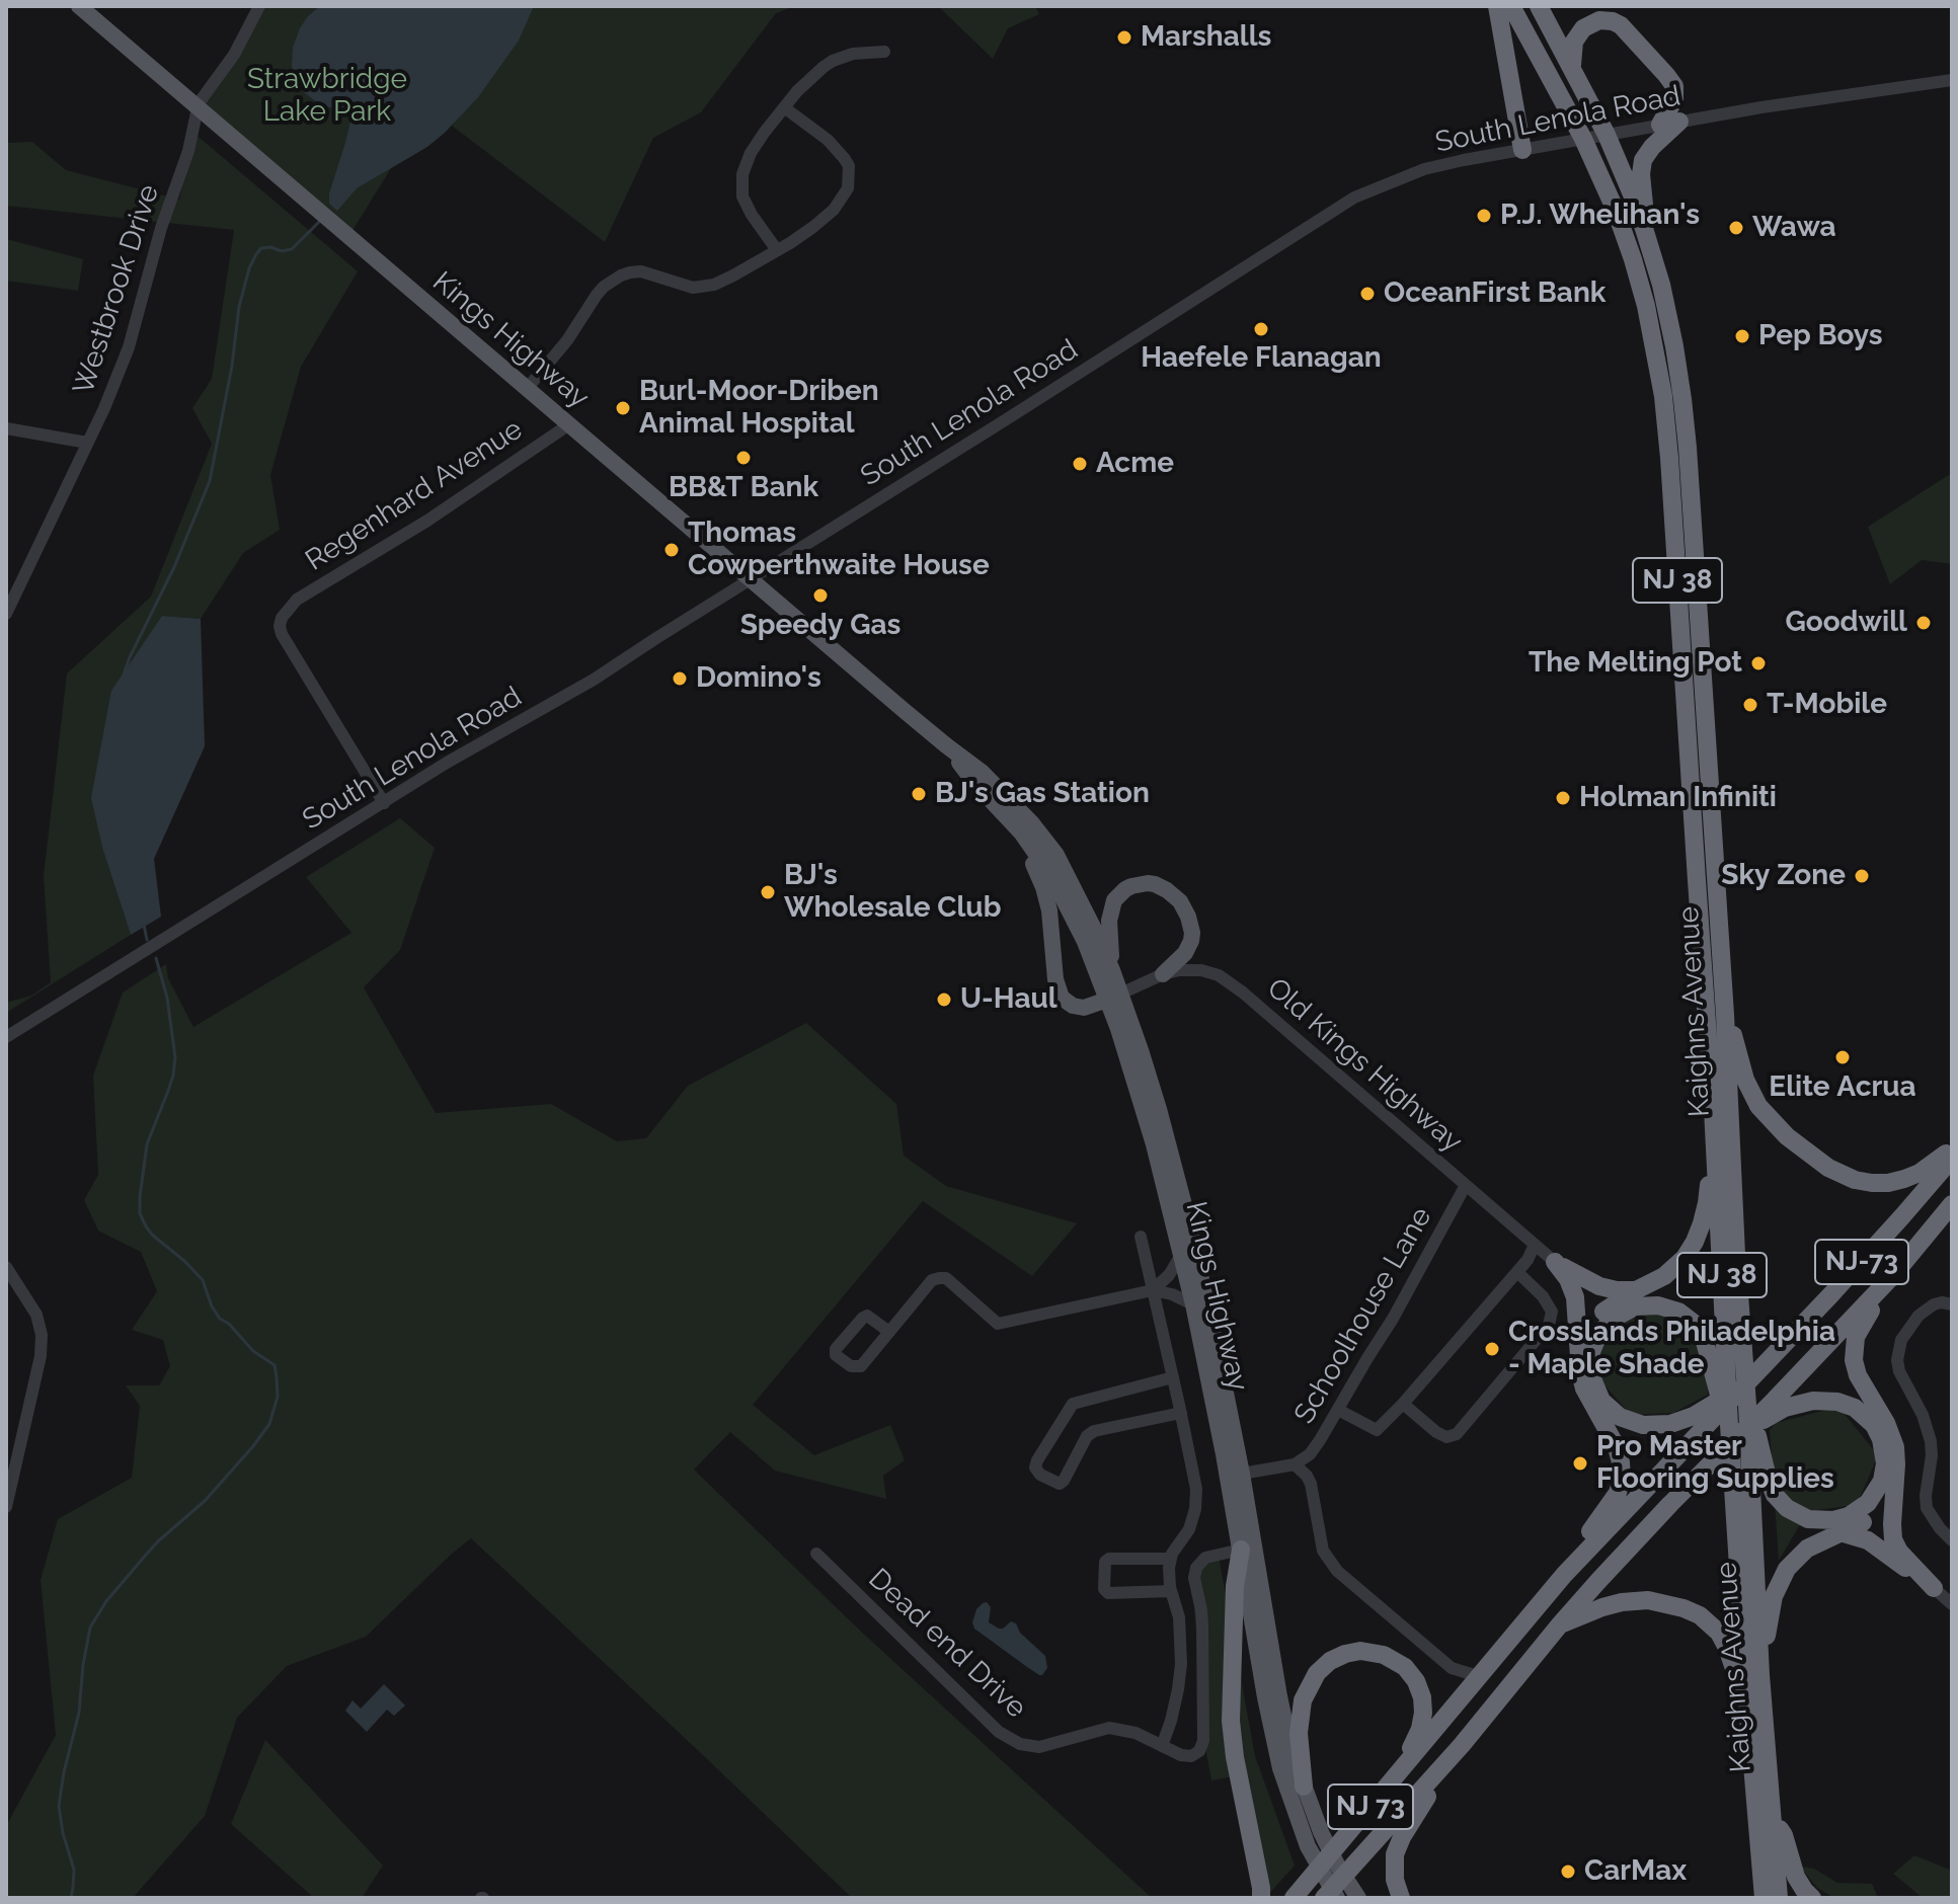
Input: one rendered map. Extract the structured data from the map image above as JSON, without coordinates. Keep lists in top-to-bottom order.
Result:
{
  "streets": {
    "highway": [
      "NJ 38",
      "Kaighns Avenue",
      "NJ-73",
      "NJ 73"
    ],
    "main road": ["Kings Highway"],
    "street": [
      "South Lenola Road",
      "Westbrook Drive",
      "Regenhard Avenue",
      "Old Kings Highway",
      "Schoolhouse Lane",
      "Dead end Drive"
    ]
  },
  "crossings": [
    ["South Lenola Road", "Kings Highway"],
    ["South Lenola Road", "Regenhard Avenue"],
    ["South Lenola Road", "NJ 38"],
    ["South Lenola Road", "Kaighns Avenue"],
    ["Westbrook Drive", "Kings Highway"],
    ["Kings Highway", "Regenhard Avenue"],
    ["Kings Highway", "Old Kings Highway"],
    ["Kings Highway", "Schoolhouse Lane"],
    ["Kings Highway", "Dead end Drive"],
    ["NJ 38", "Kaighns Avenue"],
    ["Kaighns Avenue", "NJ-73"],
    ["Kaighns Avenue", "NJ 73"],
    ["Old Kings Highway", "Schoolhouse Lane"],
    ["Schoolhouse Lane", "NJ 73"]
  ],
  "parks": ["Strawbridge Lake Park"],
  "places": [
    "Marshalls",
    "P.J. Whelihan's",
    "Wawa",
    "OceanFirst Bank",
    "Haefele Flanagan",
    "Pep Boys",
    "Burl-Moor-Driben Animal Hospital",
    "BB&T Bank",
    "Acme",
    "Thomas Cowperthwaite House",
    "Speedy Gas",
    "Goodwill",
    "The Melting Pot",
    "Domino's",
    "T-Mobile",
    "BJ's Gas Station",
    "Holman Infiniti",
    "Sky Zone",
    "BJ's Wholesale Club",
    "U-Haul",
    "Elite Acrua",
    "Crosslands Philadelphia - Maple Shade",
    "Pro Master Flooring Supplies",
    "CarMax"
  ]
}
